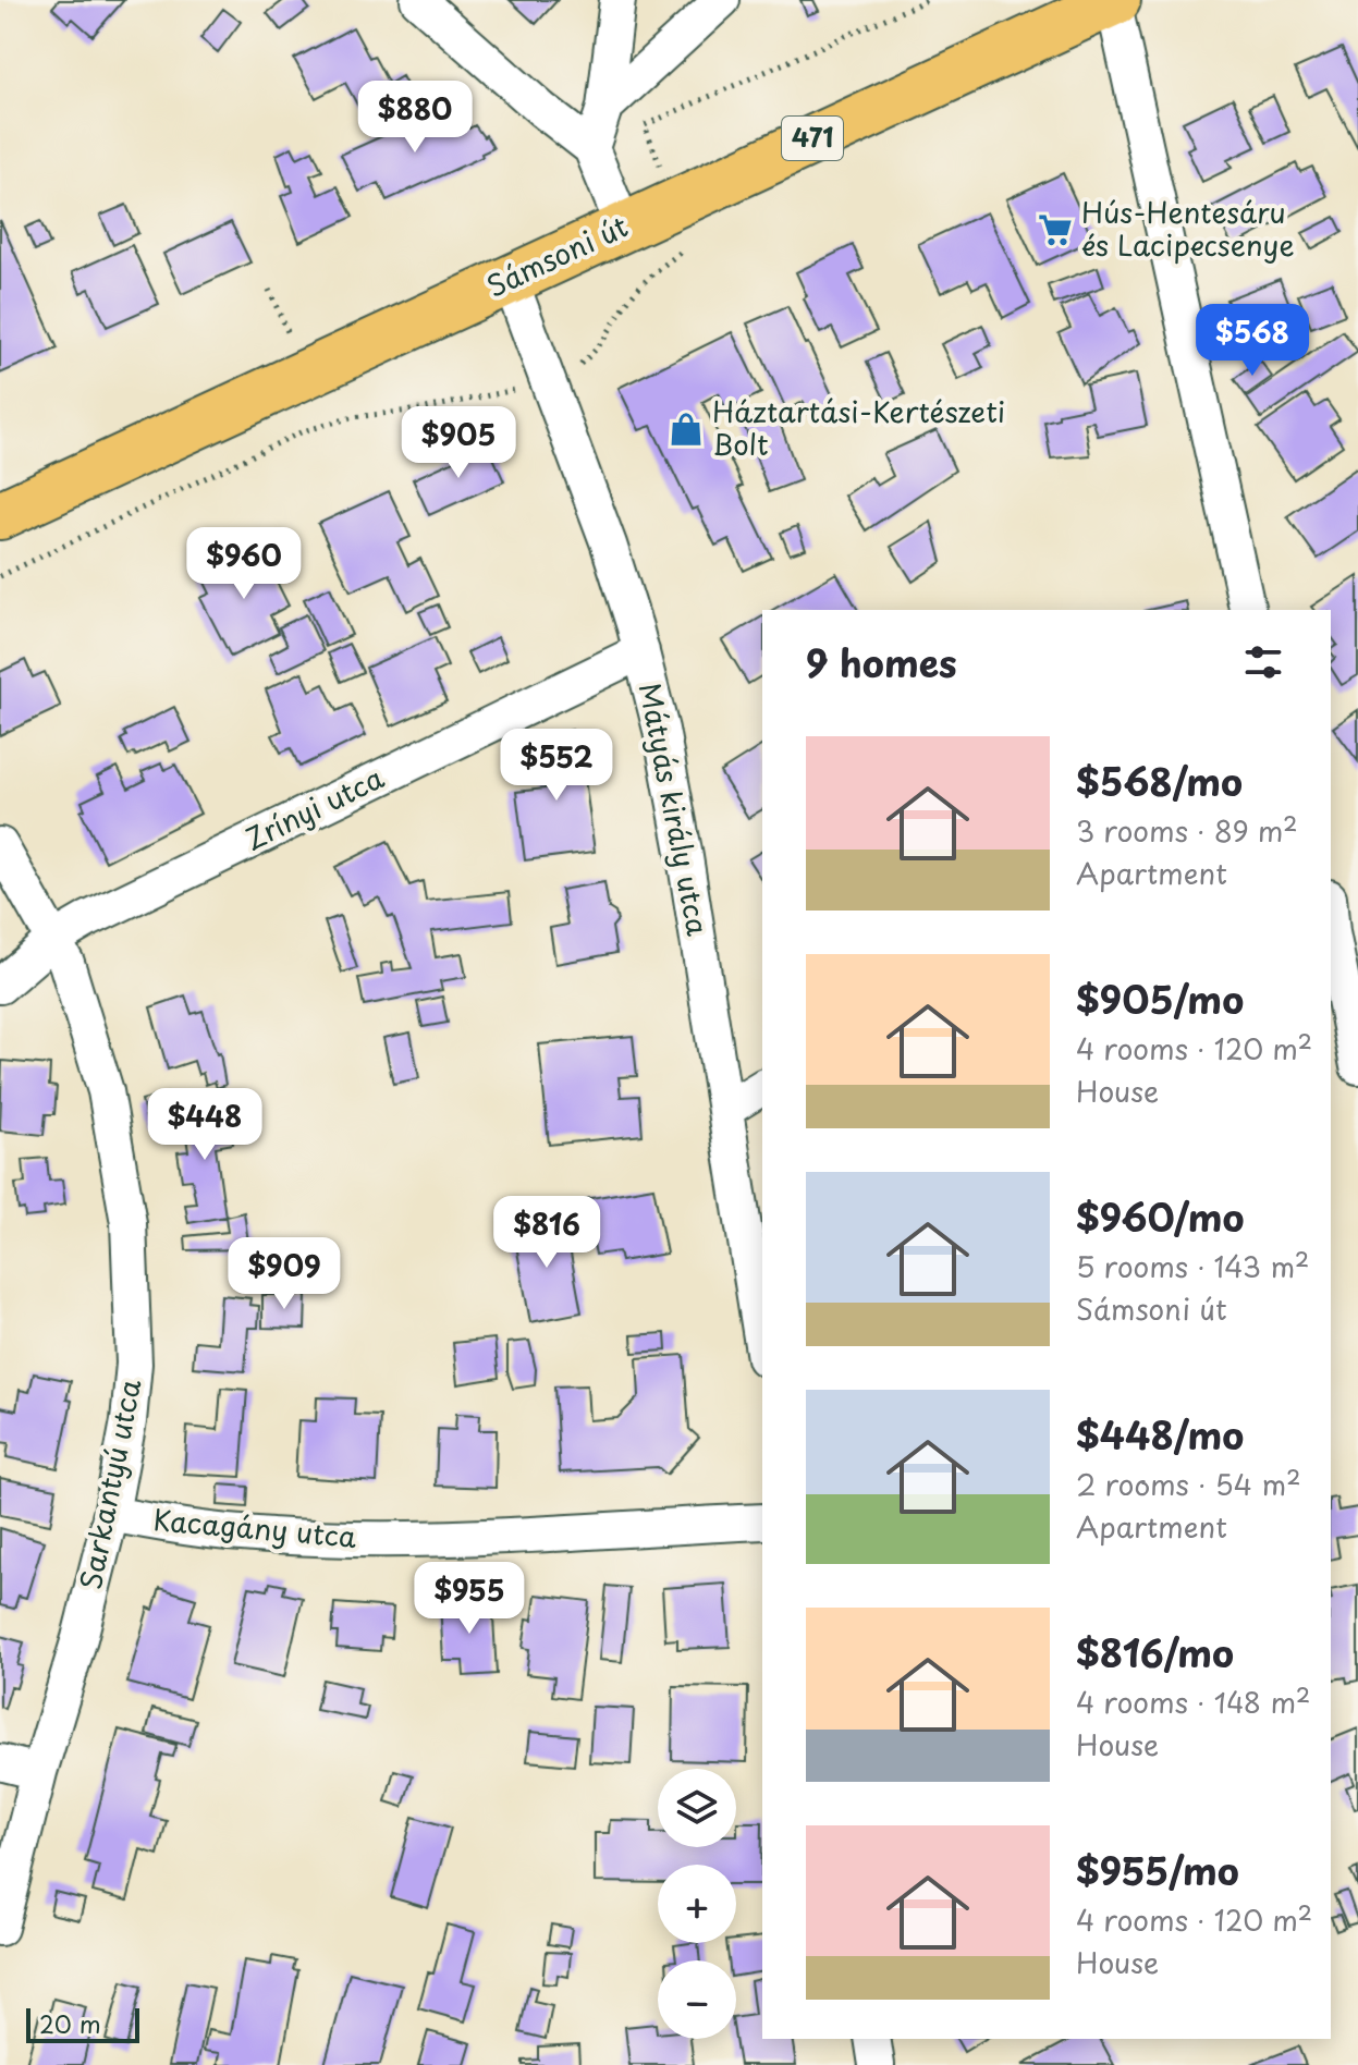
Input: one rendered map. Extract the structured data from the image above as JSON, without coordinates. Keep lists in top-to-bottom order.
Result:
{
  "streets": {
    "main road": ["471", "Sámsoni út"],
    "street": [
      "Zrínyi utca",
      "Mátyás király utca",
      "Sarkantyú utca",
      "Kacagány utca"
    ]
  },
  "crossings": [
    ["Sámsoni út", "Mátyás király utca"],
    ["Zrínyi utca", "Mátyás király utca"],
    ["Zrínyi utca", "Sarkantyú utca"],
    ["Sarkantyú utca", "Kacagány utca"]
  ],
  "places": {
    "supermarket": ["Hús-Hentesáru és Lacipecsenye"],
    "shop": ["Háztartási-Kertészeti Bolt"]
  },
  "scale_bar": "20 m",
  "page": {
    "price": [
      "$880",
      "$568",
      "$905",
      "$960",
      "$552",
      "$448",
      "$816",
      "$909",
      "$955"
    ],
    "heading": "9 homes",
    "list": [
      {
        "name": "$568/mo",
        "note": "3 rooms · 89 m² · Apartment"
      },
      {
        "name": "$905/mo",
        "note": "4 rooms · 120 m² · House"
      },
      {
        "name": "$960/mo",
        "note": "5 rooms · 143 m² · Sámsoni út"
      },
      {
        "name": "$448/mo",
        "note": "2 rooms · 54 m² · Apartment"
      },
      {
        "name": "$816/mo",
        "note": "4 rooms · 148 m² · House"
      },
      {
        "name": "$955/mo",
        "note": "4 rooms · 120 m² · House"
      }
    ],
    "map_buttons": ["+", "−"],
    "scale": "20 m"
  }
}
